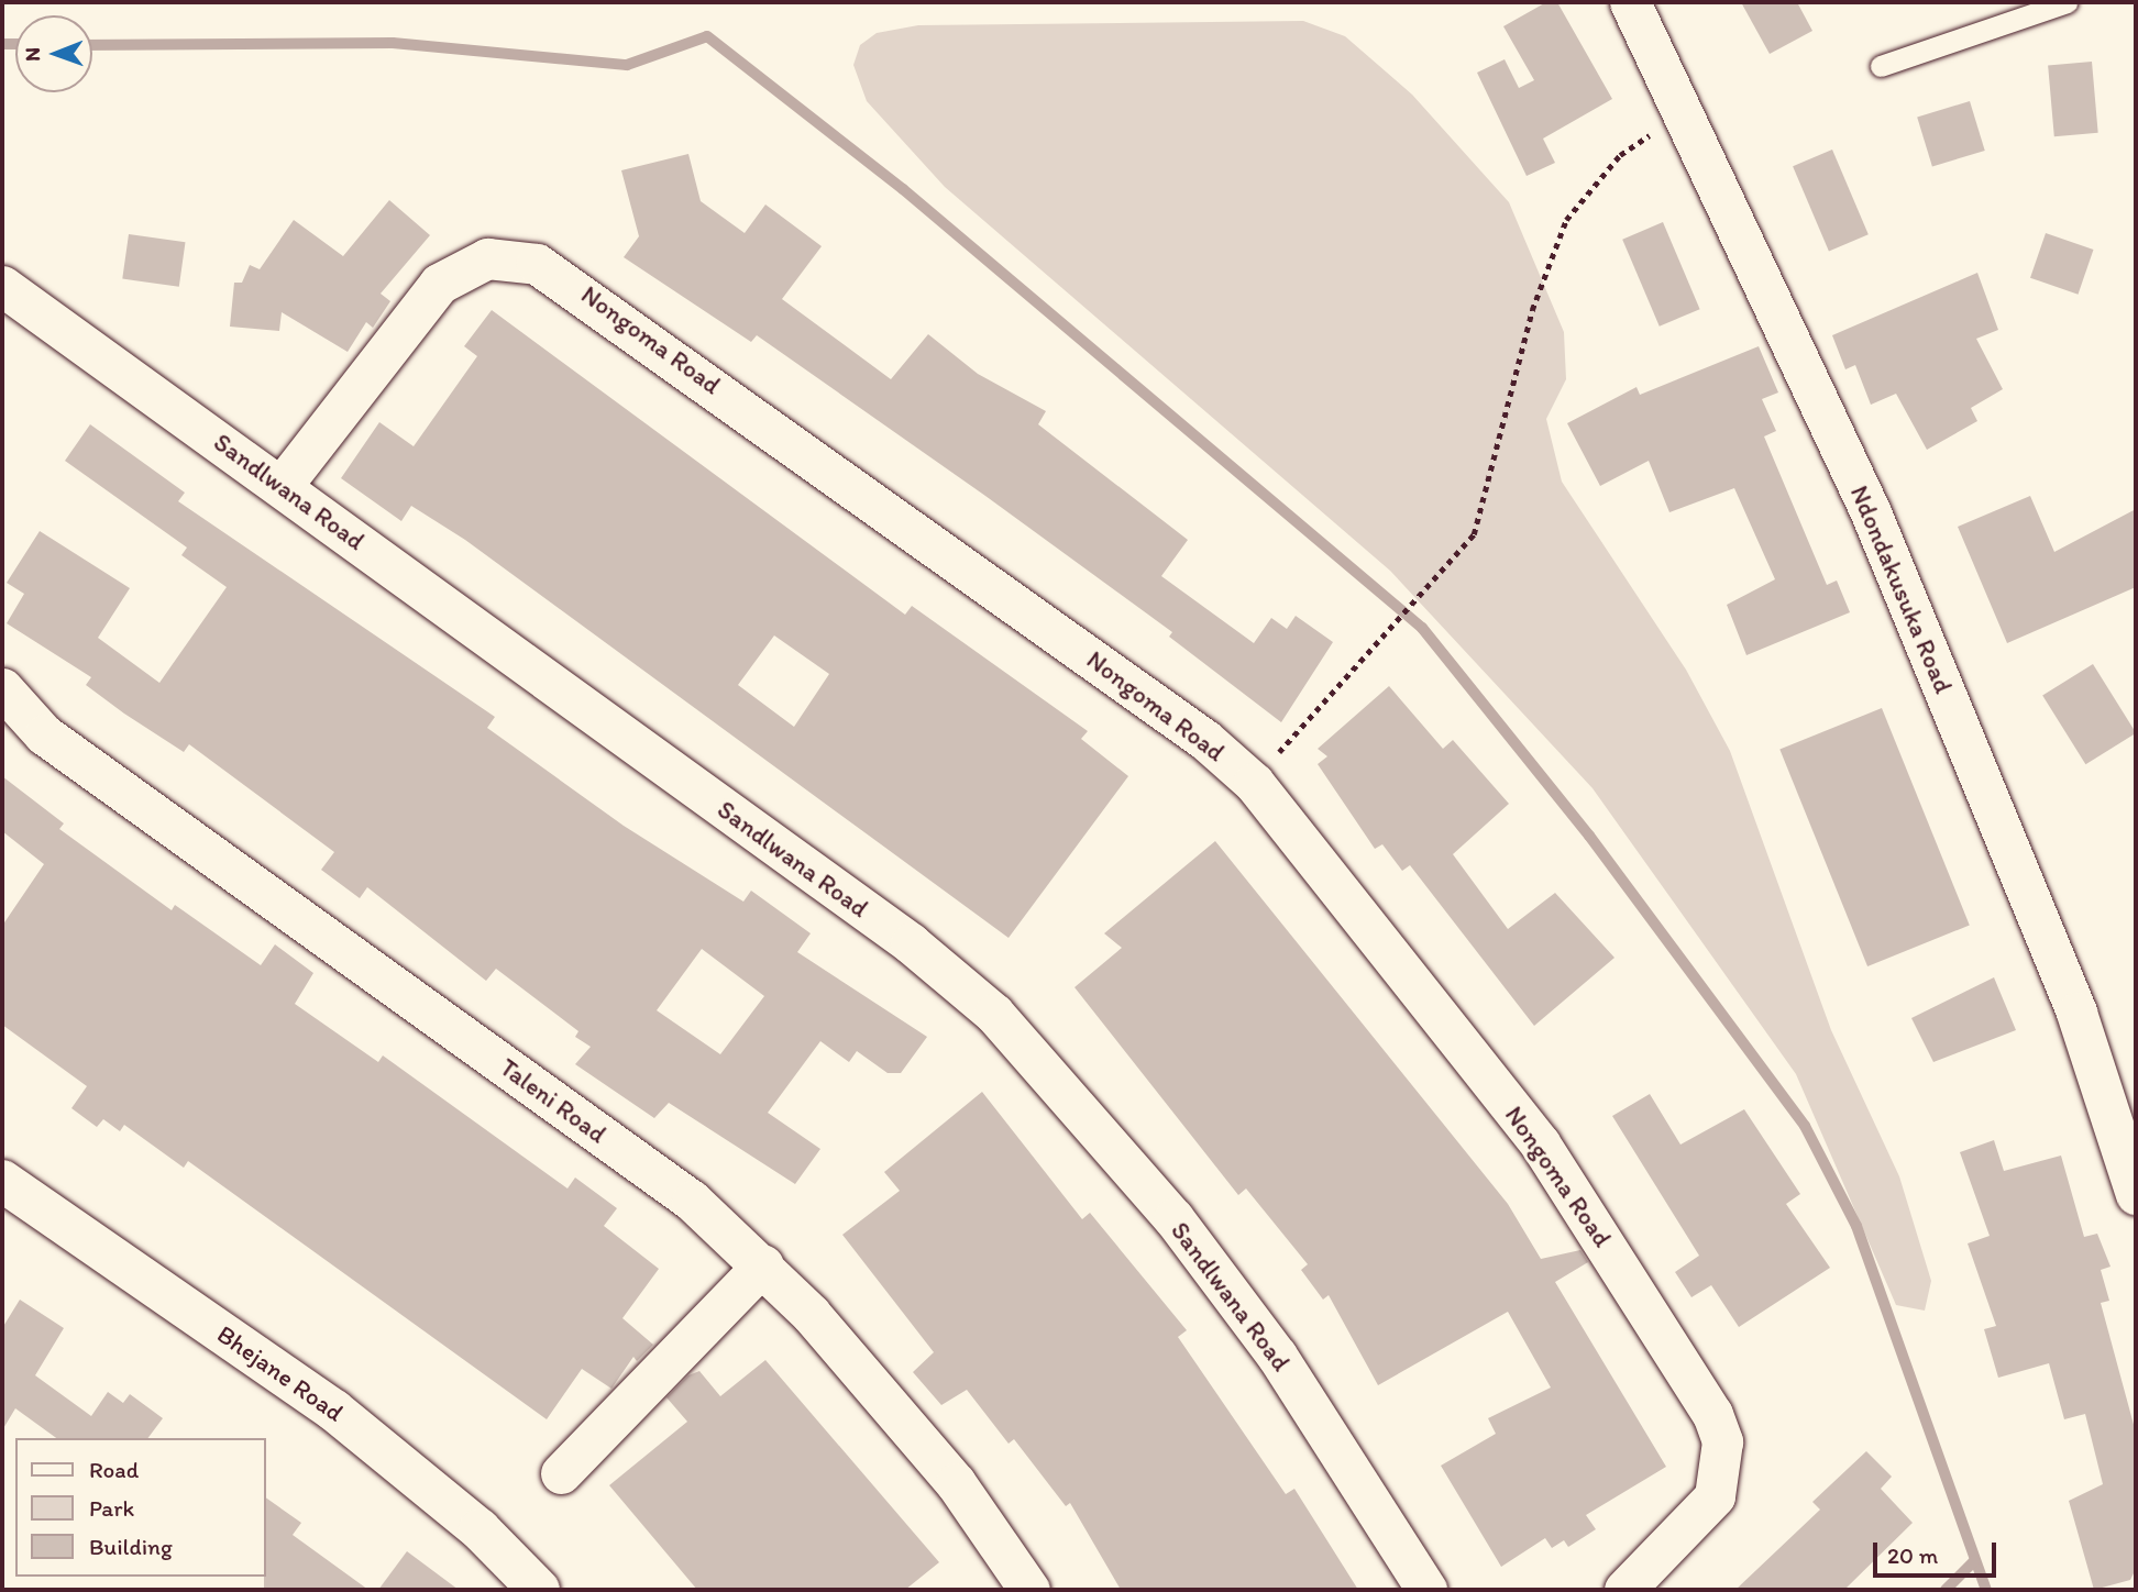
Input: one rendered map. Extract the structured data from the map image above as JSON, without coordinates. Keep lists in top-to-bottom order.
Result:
{
  "streets": {
    "street": [
      "Nongoma Road",
      "Sandlwana Road",
      "Ndondakusuka Road",
      "Taleni Road",
      "Bhejane Road"
    ]
  },
  "crossings": [
    ["Nongoma Road", "Sandlwana Road"]
  ],
  "legend": ["Road", "Park", "Building"],
  "scale_bar": "20 m",
  "north": "left"
}
